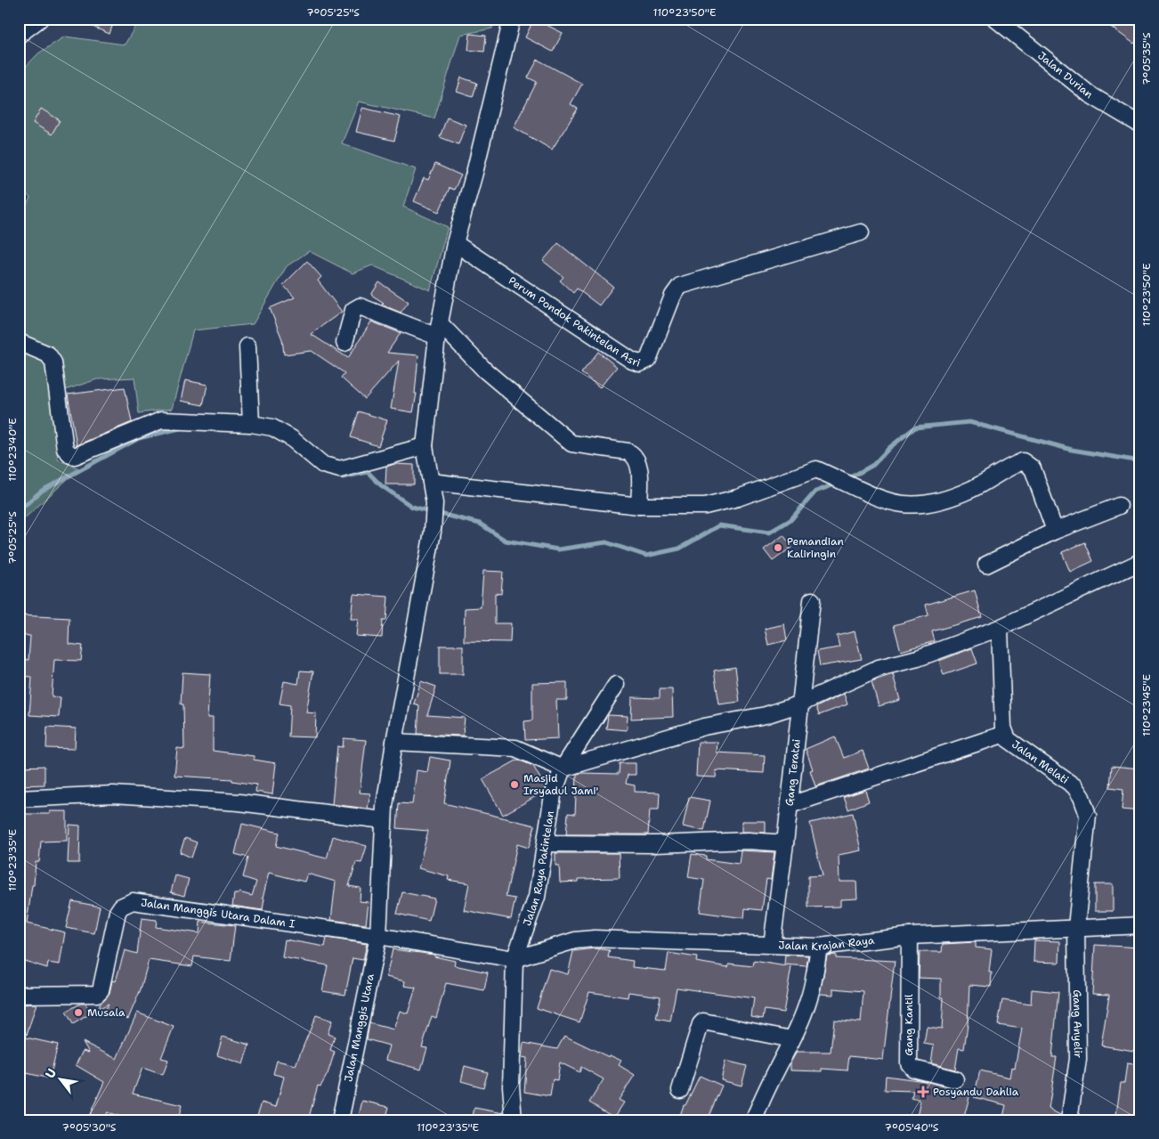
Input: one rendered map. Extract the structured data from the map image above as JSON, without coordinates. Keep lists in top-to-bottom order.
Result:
{
  "streets": {
    "street": [
      "Jalan Durian",
      "Perum Pondok Pakintelan Asri",
      "Jalan Melati",
      "Gang Teratai",
      "Jalan Raya Pakintelan",
      "Jalan Manggis Utara Dalam I",
      "Jalan Krajan Raya",
      "Gang Anyelir",
      "Gang Kantil",
      "Jalan Manggis Utara"
    ]
  },
  "crossings": [
    ["Perum Pondok Pakintelan Asri", "Jalan Manggis Utara"],
    ["Jalan Melati", "Jalan Krajan Raya"],
    ["Jalan Melati", "Gang Anyelir"],
    ["Gang Teratai", "Jalan Krajan Raya"],
    ["Jalan Raya Pakintelan", "Jalan Krajan Raya"],
    ["Jalan Manggis Utara Dalam I", "Jalan Manggis Utara"],
    ["Jalan Krajan Raya", "Gang Anyelir"],
    ["Jalan Krajan Raya", "Gang Kantil"]
  ],
  "places": {
    "other": ["Pemandian Kaliringin", "Masjid Irsyadul Jami'", "Musala"],
    "health": ["Posyandu Dahlia"]
  },
  "north": "top left",
  "coordinates": [
    "7°05'25\"S",
    "110°23'50\"E",
    "7°05'35\"S",
    "110°23'40\"E",
    "110°23'45\"E",
    "110°23'35\"E",
    "7°05'30\"S",
    "7°05'40\"S"
  ]
}
